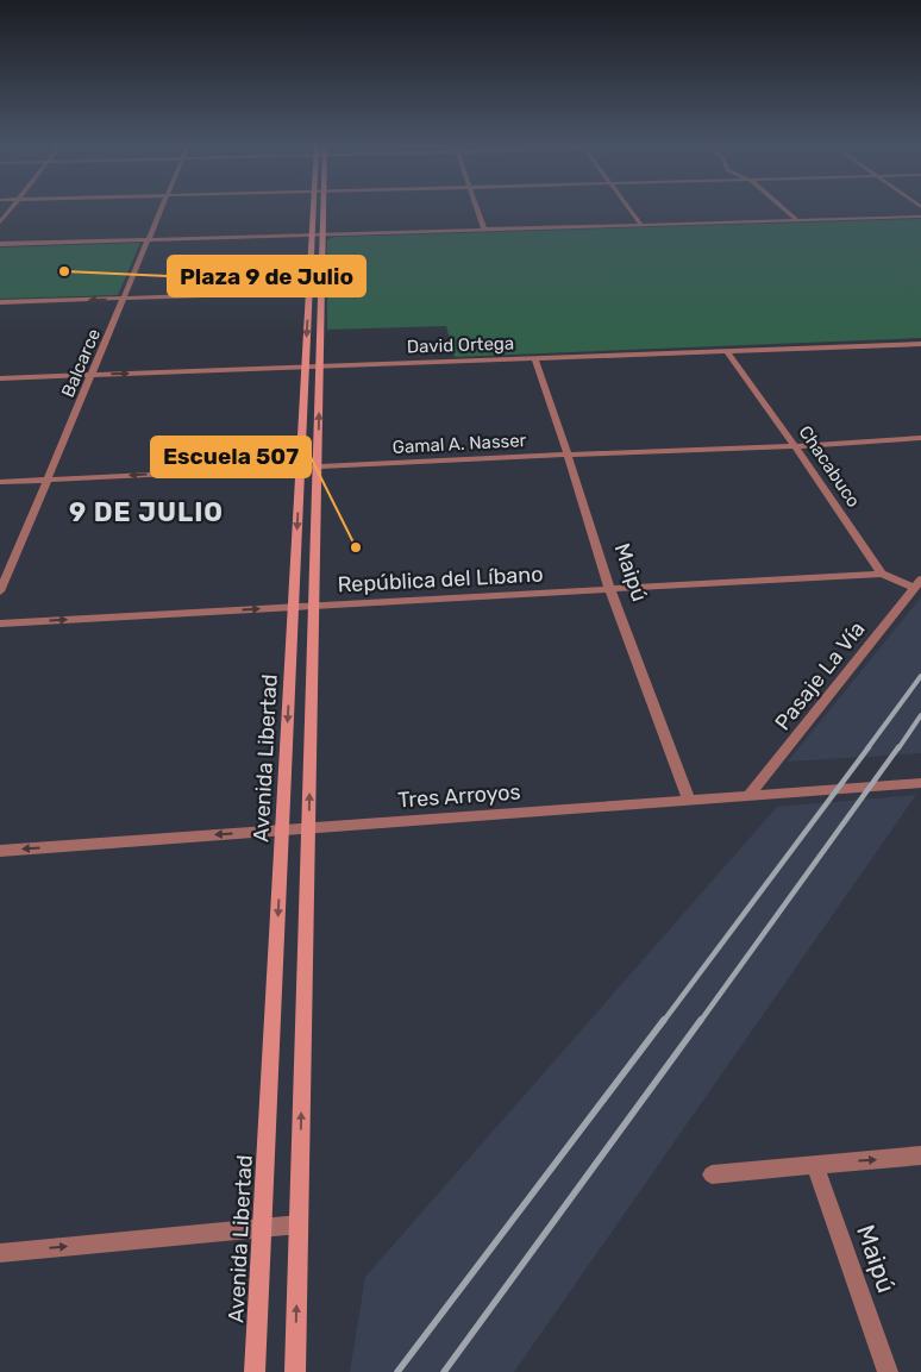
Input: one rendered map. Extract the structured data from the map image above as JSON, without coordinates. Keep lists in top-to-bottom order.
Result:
{
  "streets": {
    "main road": ["Avenida Libertad"],
    "street": [
      "David Ortega",
      "Balcarce",
      "Gamal A. Nasser",
      "Chacabuco",
      "Maipú",
      "República del Líbano",
      "Pasaje La Vía",
      "Tres Arroyos"
    ]
  },
  "crossings": [
    ["David Ortega", "Balcarce"],
    ["David Ortega", "Chacabuco"],
    ["David Ortega", "Maipú"],
    ["David Ortega", "Avenida Libertad"],
    ["Balcarce", "Gamal A. Nasser"],
    ["Gamal A. Nasser", "Chacabuco"],
    ["Gamal A. Nasser", "Maipú"],
    ["Gamal A. Nasser", "Avenida Libertad"],
    ["Chacabuco", "República del Líbano"],
    ["Maipú", "República del Líbano"],
    ["Maipú", "Tres Arroyos"],
    ["República del Líbano", "Avenida Libertad"],
    ["Pasaje La Vía", "Tres Arroyos"],
    ["Avenida Libertad", "Tres Arroyos"]
  ],
  "districts": ["9 DE JULIO"],
  "places": ["Plaza 9 de Julio", "Escuela 507"]
}
